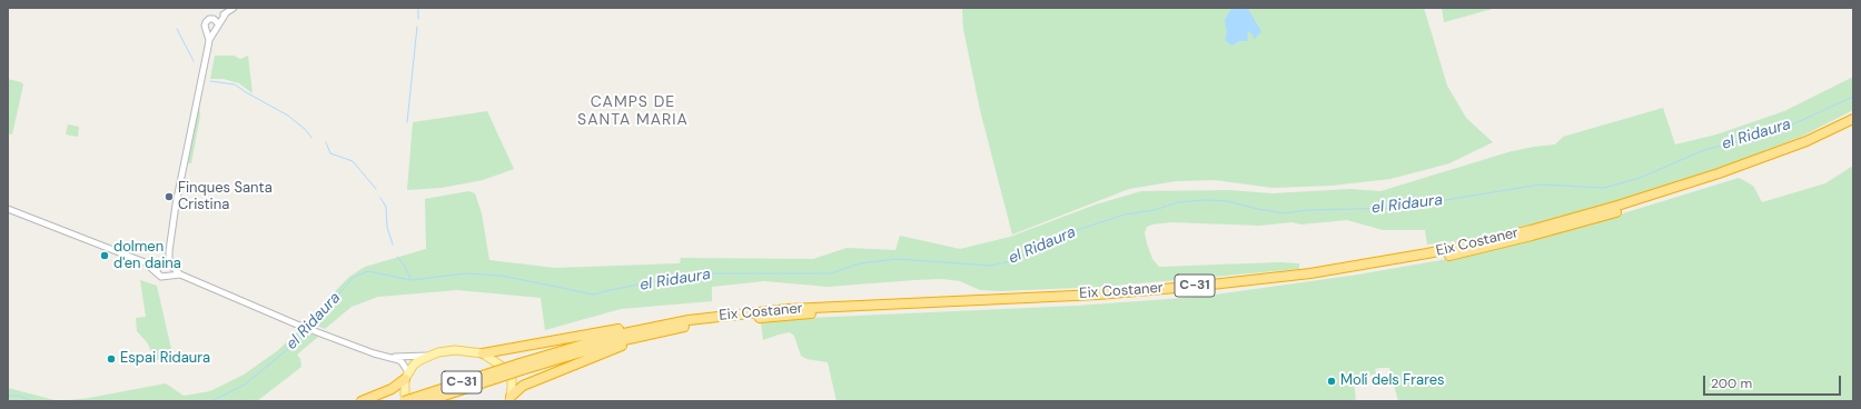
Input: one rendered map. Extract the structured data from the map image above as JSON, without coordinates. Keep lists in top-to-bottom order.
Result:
{
  "streets": {
    "highway": ["Eix Costaner", "C-31"]
  },
  "districts": ["CAMPS DE SANTA MARIA"],
  "water": ["el Ridaura"],
  "places": [
    "Finques Santa Cristina",
    "dolmen d'en daina",
    "Espai Ridaura",
    "Molí dels Frares"
  ],
  "scale_bar": "200 m"
}
